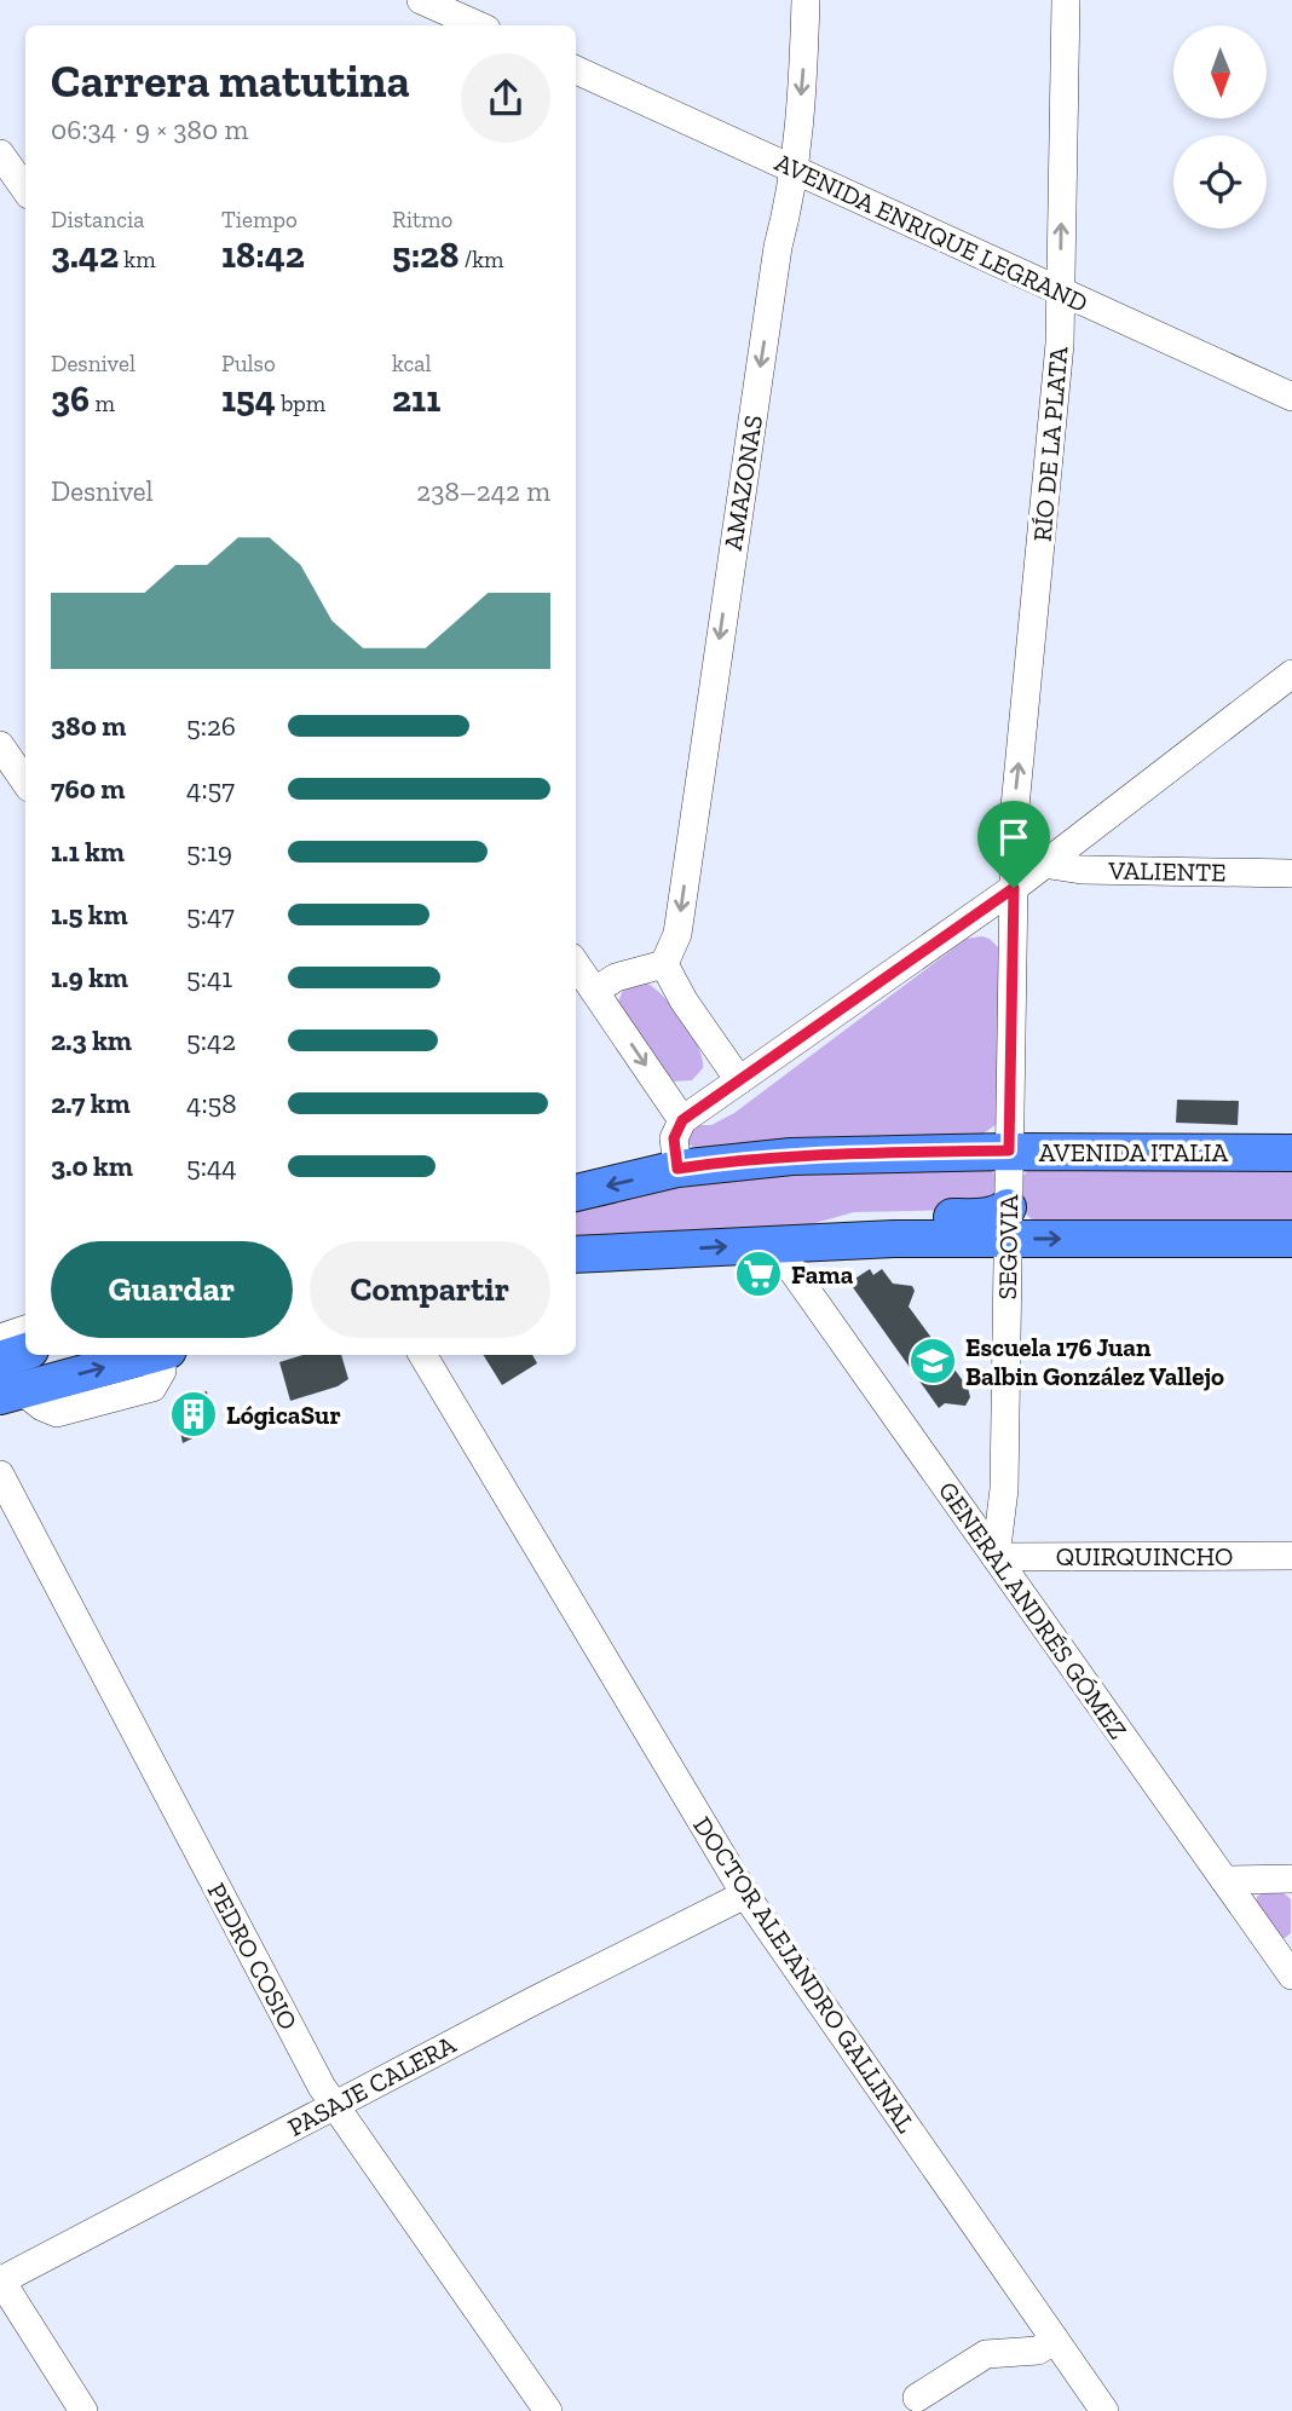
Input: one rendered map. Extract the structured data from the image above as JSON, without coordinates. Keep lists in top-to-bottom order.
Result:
{
  "streets": {
    "main road": ["AVENIDA ITALIA"],
    "street": [
      "AVENIDA ENRIQUE LEGRAND",
      "RÍO DE LA PLATA",
      "AMAZONAS",
      "VALIENTE",
      "SEGOVIA",
      "QUIRQUINCHO",
      "GENERAL ANDRÉS GÓMEZ",
      "PEDRO COSIO",
      "DOCTOR ALEJANDRO GALLINAL",
      "PASAJE CALERA"
    ]
  },
  "crossings": [
    ["AVENIDA ENRIQUE LEGRAND", "RÍO DE LA PLATA"],
    ["AVENIDA ENRIQUE LEGRAND", "AMAZONAS"],
    ["RÍO DE LA PLATA", "SEGOVIA"],
    ["AVENIDA ITALIA", "SEGOVIA"],
    ["SEGOVIA", "QUIRQUINCHO"],
    ["SEGOVIA", "GENERAL ANDRÉS GÓMEZ"],
    ["QUIRQUINCHO", "GENERAL ANDRÉS GÓMEZ"],
    ["PEDRO COSIO", "PASAJE CALERA"],
    ["DOCTOR ALEJANDRO GALLINAL", "PASAJE CALERA"]
  ],
  "one_way": ["RÍO DE LA PLATA", "AMAZONAS"],
  "places": {
    "supermarket": ["Fama"],
    "school or university": ["Escuela 176 Juan Balbin González Vallejo"],
    "building": ["LógicaSur"]
  },
  "north": "bottom",
  "page": {
    "heading": ["Carrera matutina", "06:34 · 9 × 380 m"],
    "stats": [
      ["Distancia", "3.42 km"],
      ["Tiempo", "18:42"],
      ["Ritmo", "5:28 /km"],
      ["Desnivel", "36 m"],
      ["Pulso", "154 bpm"],
      ["kcal", "211"]
    ],
    "chart": ["Desnivel", "238–242 m"],
    "list": [
      {
        "name": "380 m",
        "note": "5:26"
      },
      {
        "name": "760 m",
        "note": "4:57"
      },
      {
        "name": "1.1 km",
        "note": "5:19"
      },
      {
        "name": "1.5 km",
        "note": "5:47"
      },
      {
        "name": "1.9 km",
        "note": "5:41"
      },
      {
        "name": "2.3 km",
        "note": "5:42"
      },
      {
        "name": "2.7 km",
        "note": "4:58"
      },
      {
        "name": "3.0 km",
        "note": "5:44"
      }
    ],
    "buttons": ["Guardar", "Compartir"]
  }
}
